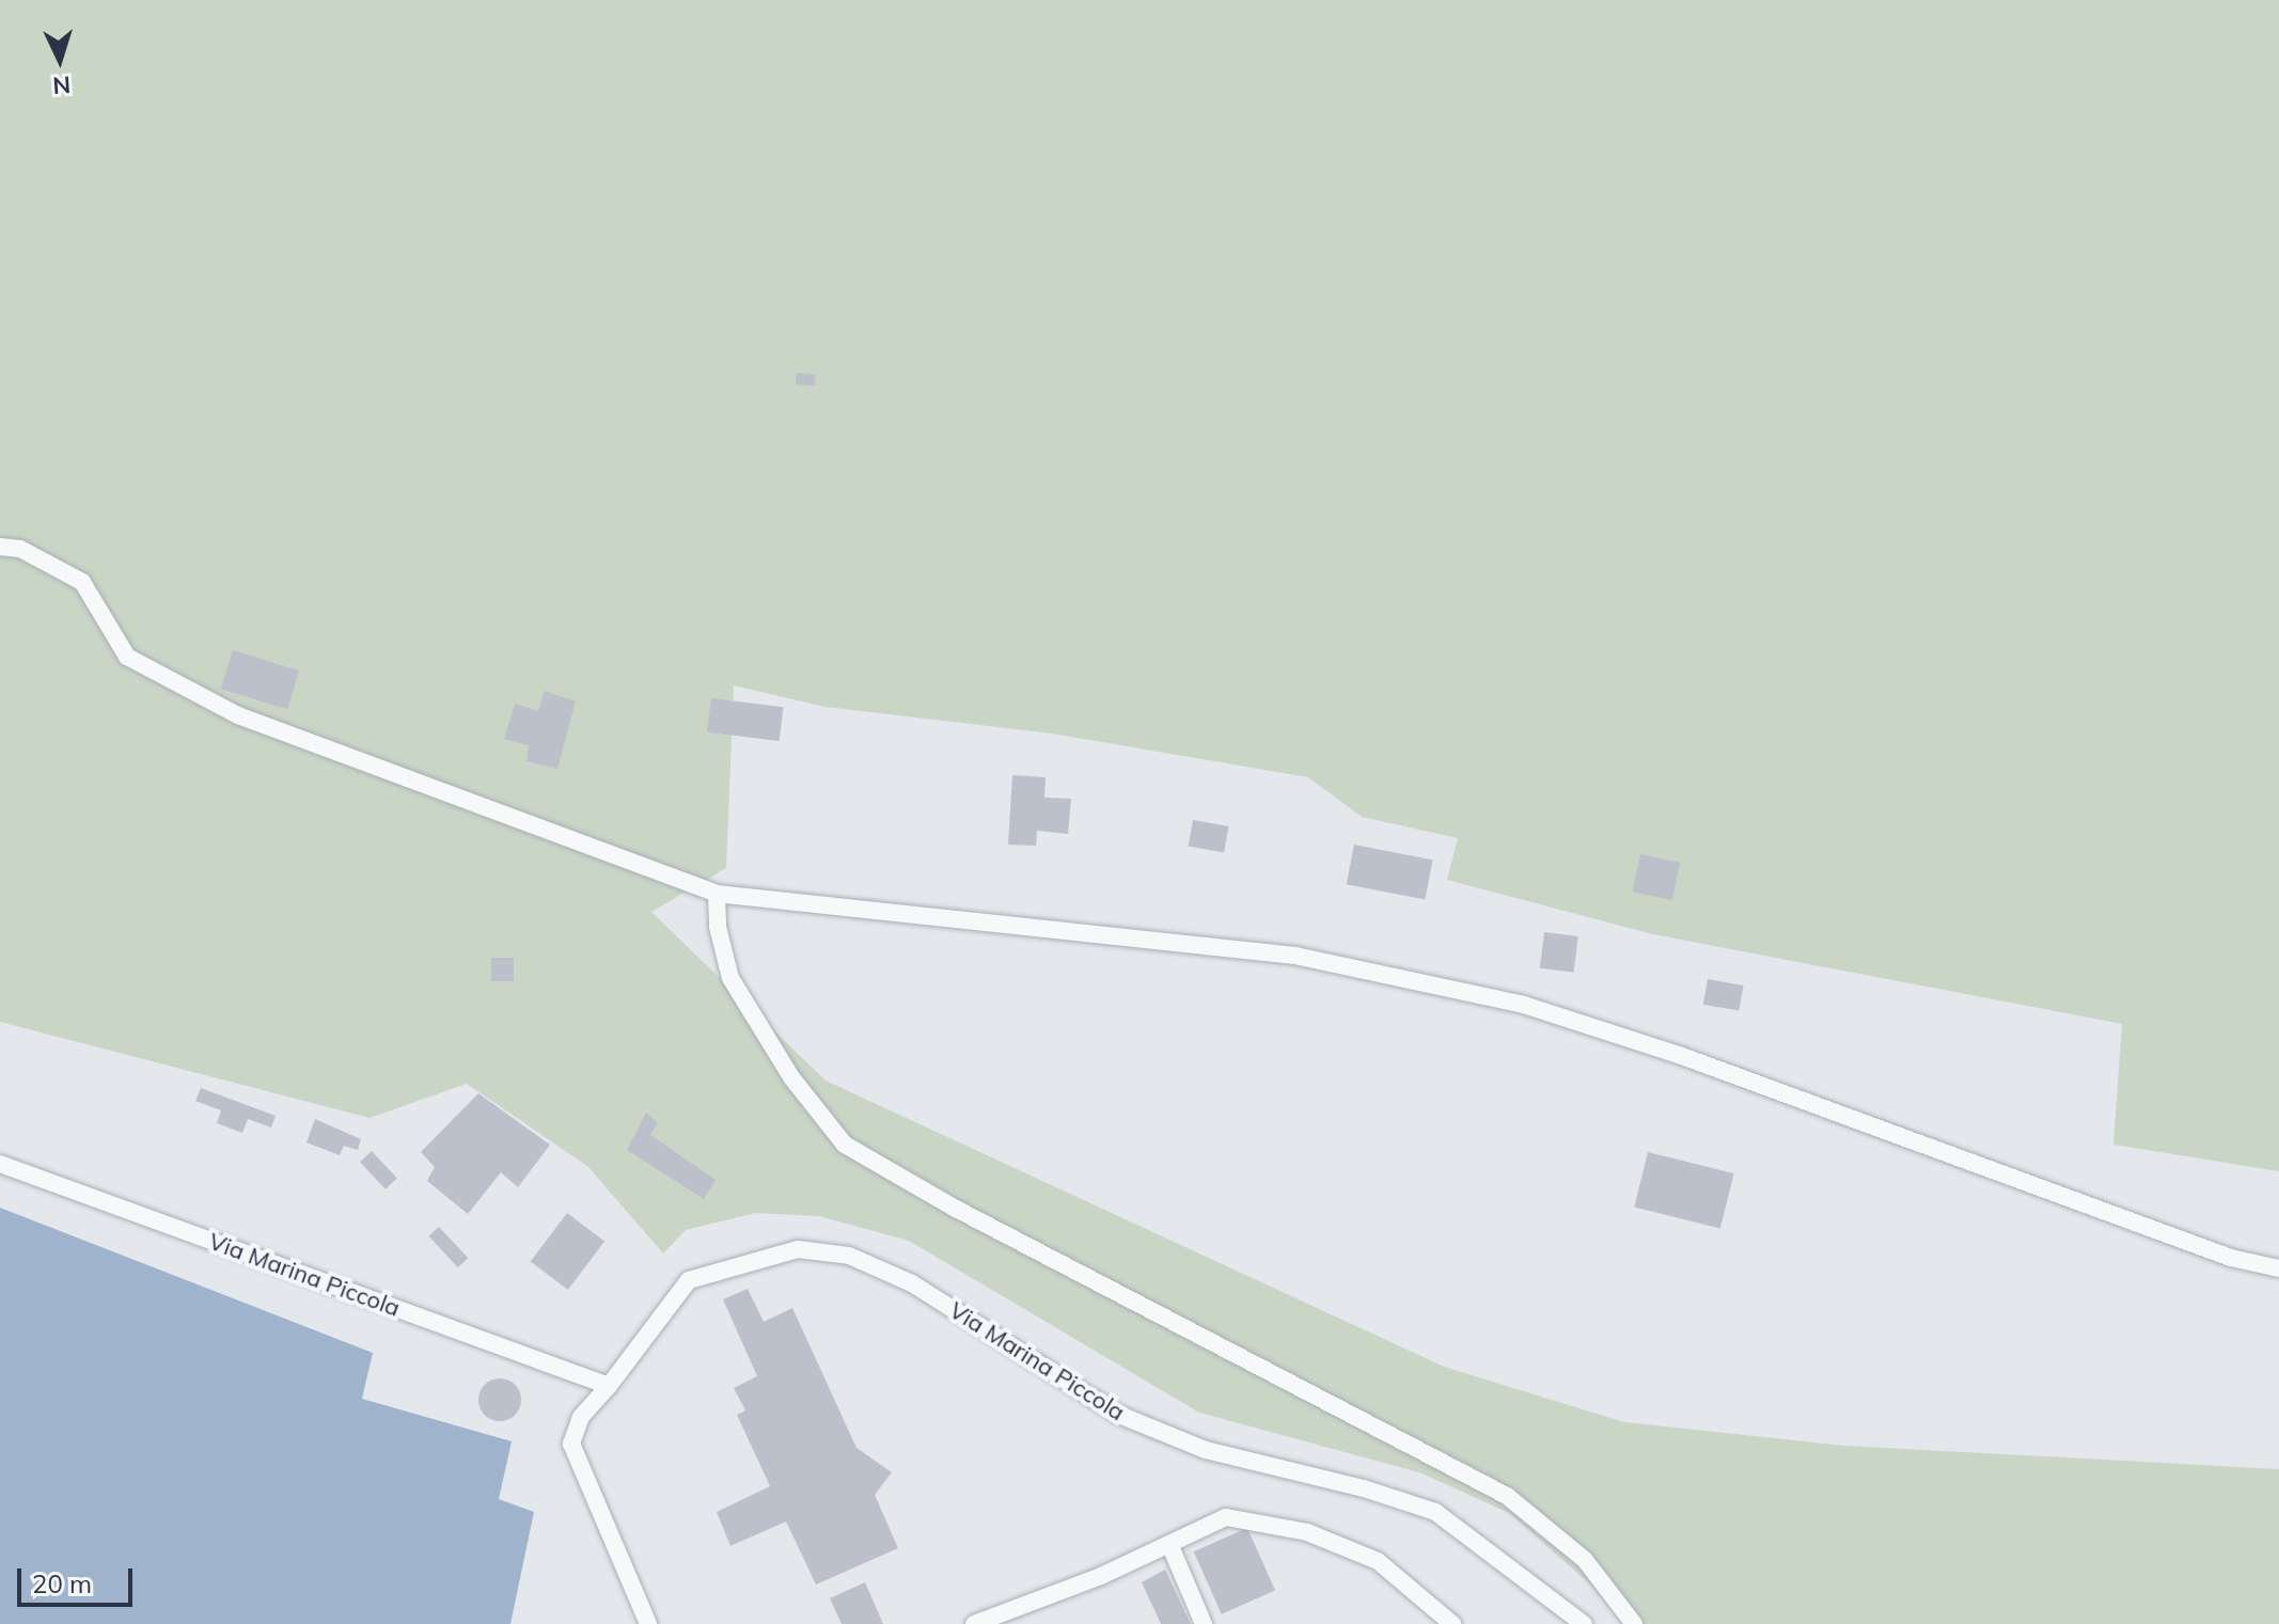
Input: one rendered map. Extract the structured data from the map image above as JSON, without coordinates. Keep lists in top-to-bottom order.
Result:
{
  "streets": {
    "lane": ["Via Marina Piccola"]
  },
  "scale_bar": "20 m",
  "north": "bottom"
}
